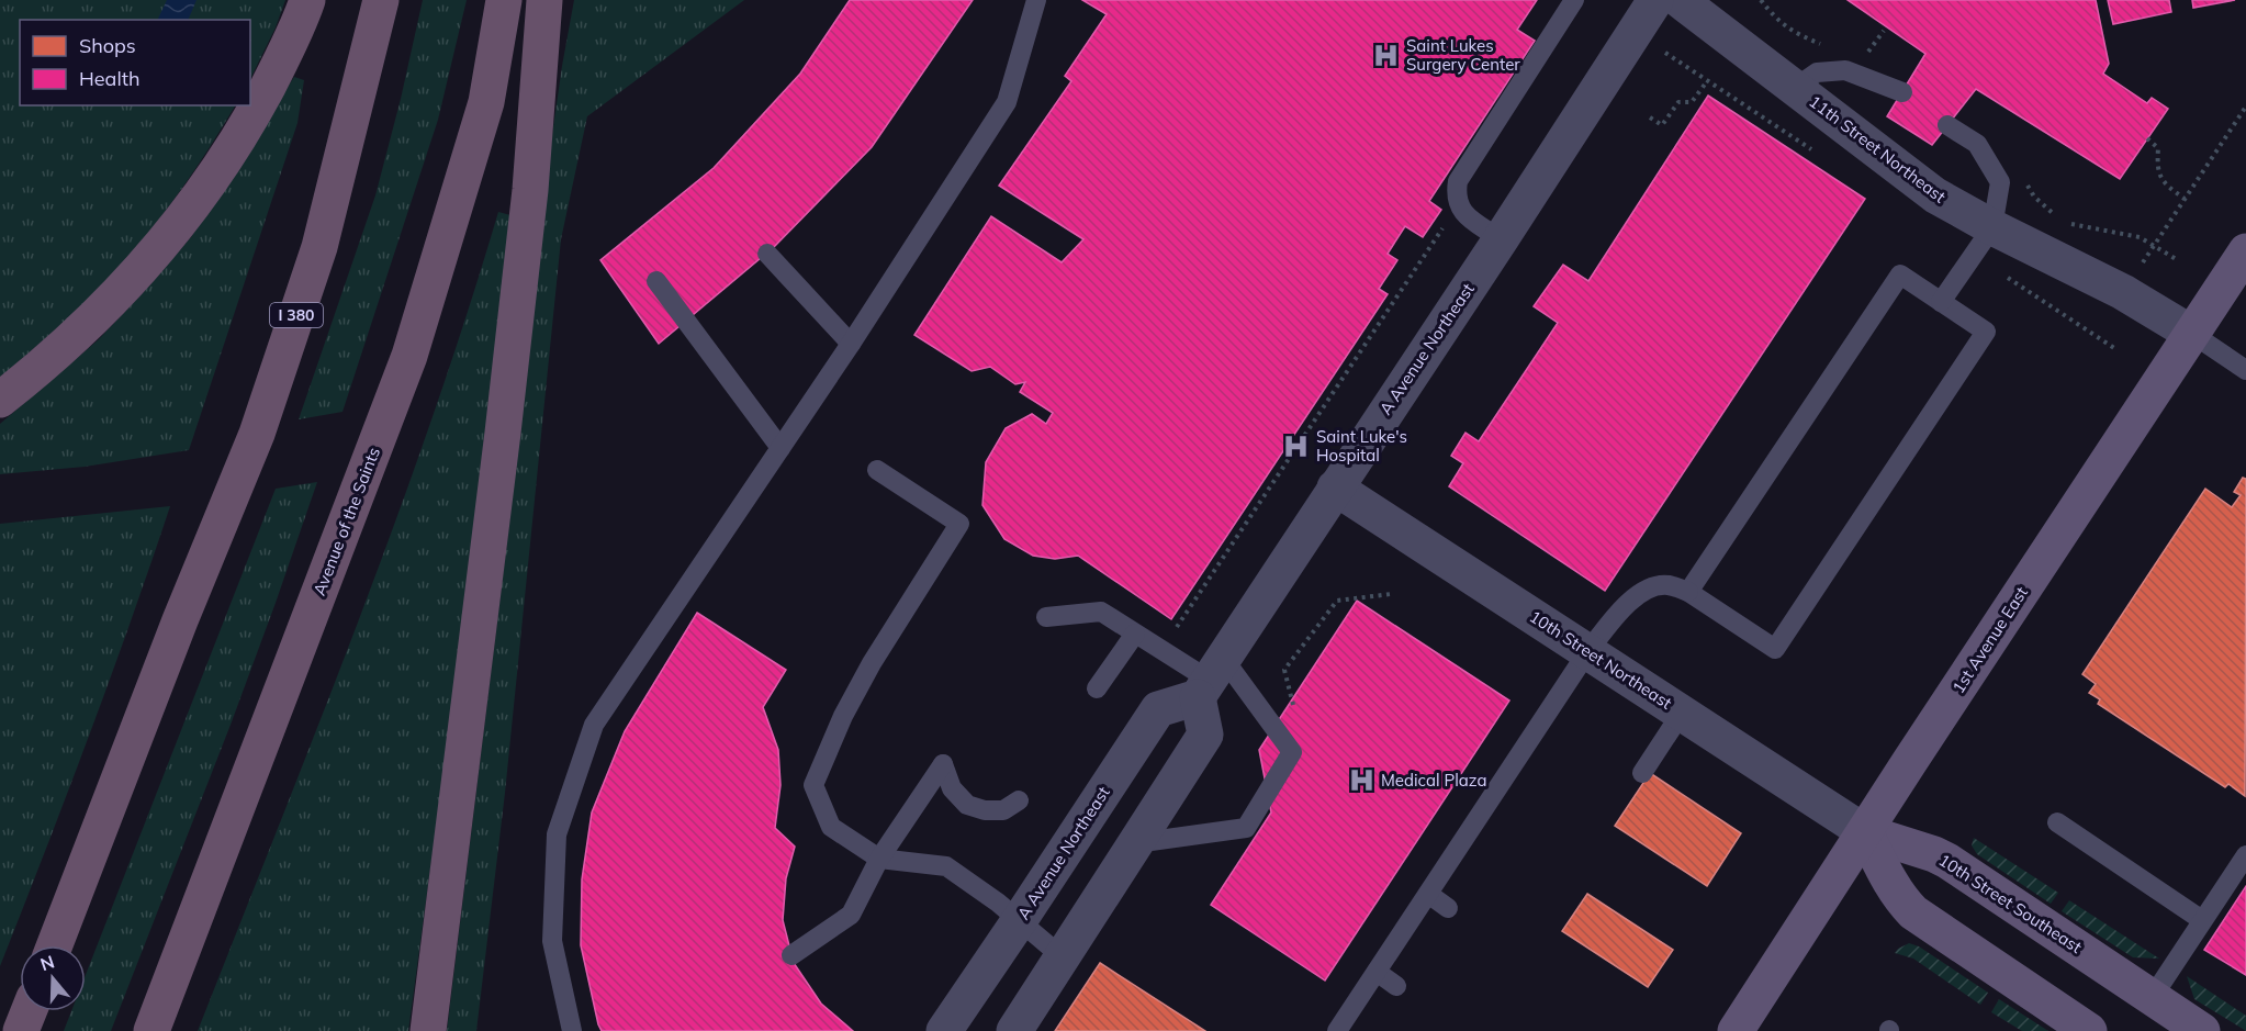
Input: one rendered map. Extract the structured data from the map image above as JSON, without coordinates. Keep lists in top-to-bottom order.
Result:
{
  "streets": {
    "highway": ["I 380", "Avenue of the Saints"],
    "main road": ["1st Avenue East", "10th Street Southeast"],
    "street": ["11th Street Northeast", "A Avenue Northeast", "10th Street Northeast"]
  },
  "crossings": [
    ["11th Street Northeast", "1st Avenue East"],
    ["A Avenue Northeast", "10th Street Northeast"],
    ["1st Avenue East", "10th Street Northeast"],
    ["1st Avenue East", "10th Street Southeast"],
    ["10th Street Northeast", "10th Street Southeast"]
  ],
  "places": {
    "hospital": ["Saint Lukes Surgery Center", "Saint Luke's Hospital", "Medical Plaza"]
  },
  "legend": ["Shops", "Health"],
  "north": "top"
}
